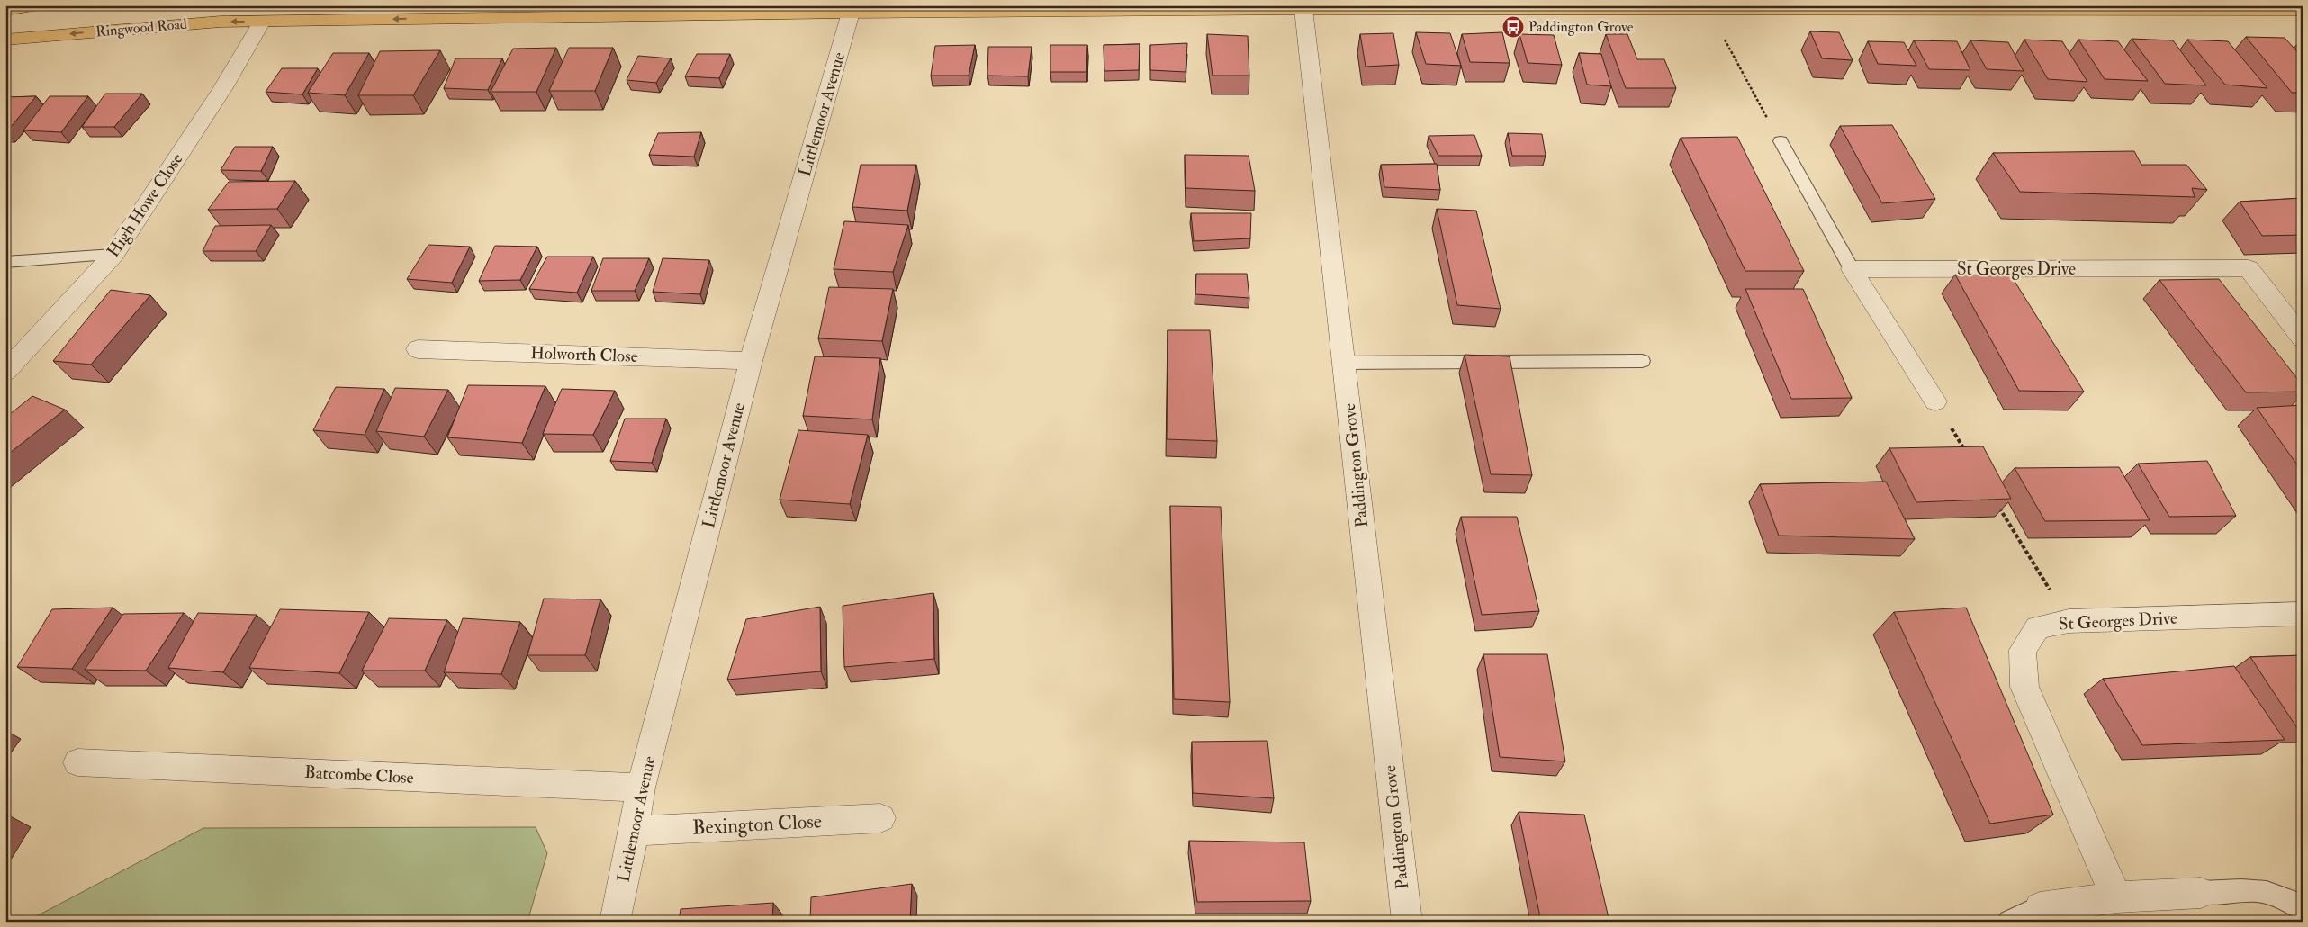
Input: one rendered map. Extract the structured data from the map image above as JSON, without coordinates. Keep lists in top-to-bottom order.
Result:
{
  "streets": {
    "highway": ["Ringwood Road"],
    "street": [
      "Littlemoor Avenue",
      "High Howe Close",
      "St Georges Drive",
      "Holworth Close",
      "Paddington Grove",
      "Batcombe Close",
      "Bexington Close"
    ]
  },
  "crossings": [
    ["Ringwood Road", "Littlemoor Avenue"],
    ["Ringwood Road", "High Howe Close"],
    ["Ringwood Road", "Paddington Grove"],
    ["Littlemoor Avenue", "Holworth Close"],
    ["Littlemoor Avenue", "Batcombe Close"],
    ["Littlemoor Avenue", "Bexington Close"]
  ],
  "one_way": ["Ringwood Road"],
  "places": {
    "bus stop": ["Paddington Grove"]
  }
}
